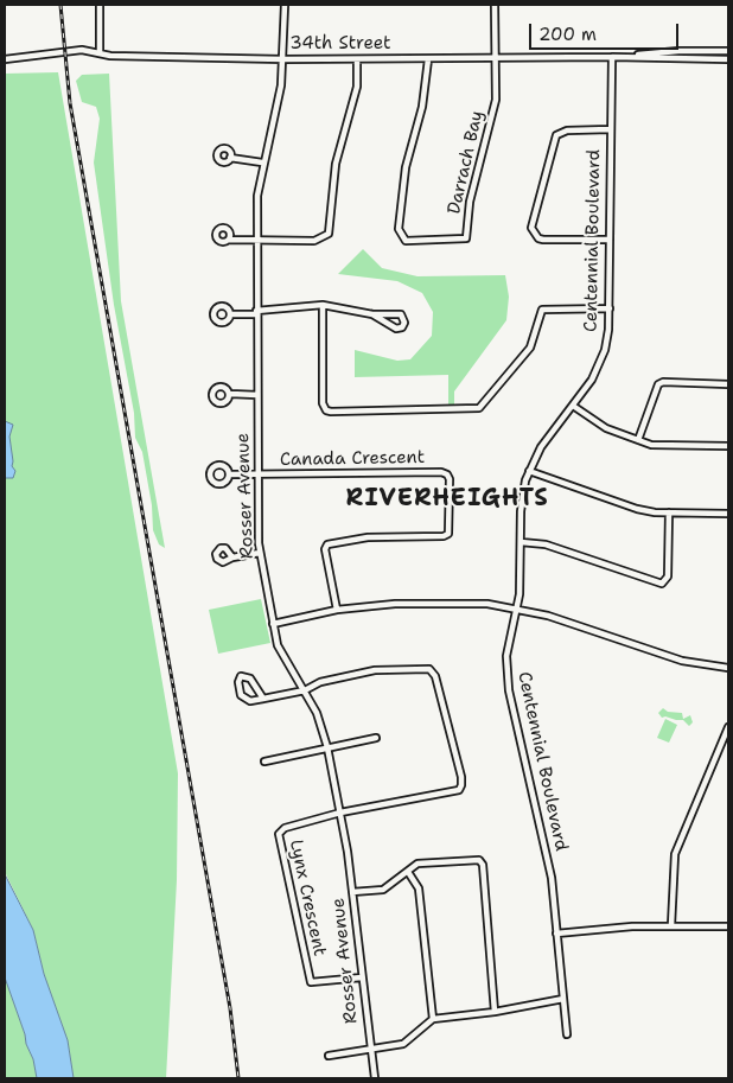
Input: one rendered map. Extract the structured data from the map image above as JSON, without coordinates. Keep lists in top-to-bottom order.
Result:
{
  "streets": {
    "street": [
      "34th Street",
      "Darrach Bay",
      "Centennial Boulevard",
      "Canada Crescent",
      "Rosser Avenue",
      "Lynx Crescent"
    ]
  },
  "crossings": [
    ["34th Street", "Darrach Bay"],
    ["34th Street", "Centennial Boulevard"],
    ["34th Street", "Rosser Avenue"],
    ["Canada Crescent", "Rosser Avenue"],
    ["Rosser Avenue", "Lynx Crescent"]
  ],
  "districts": ["RIVERHEIGHTS"],
  "scale_bar": "200 m"
}
